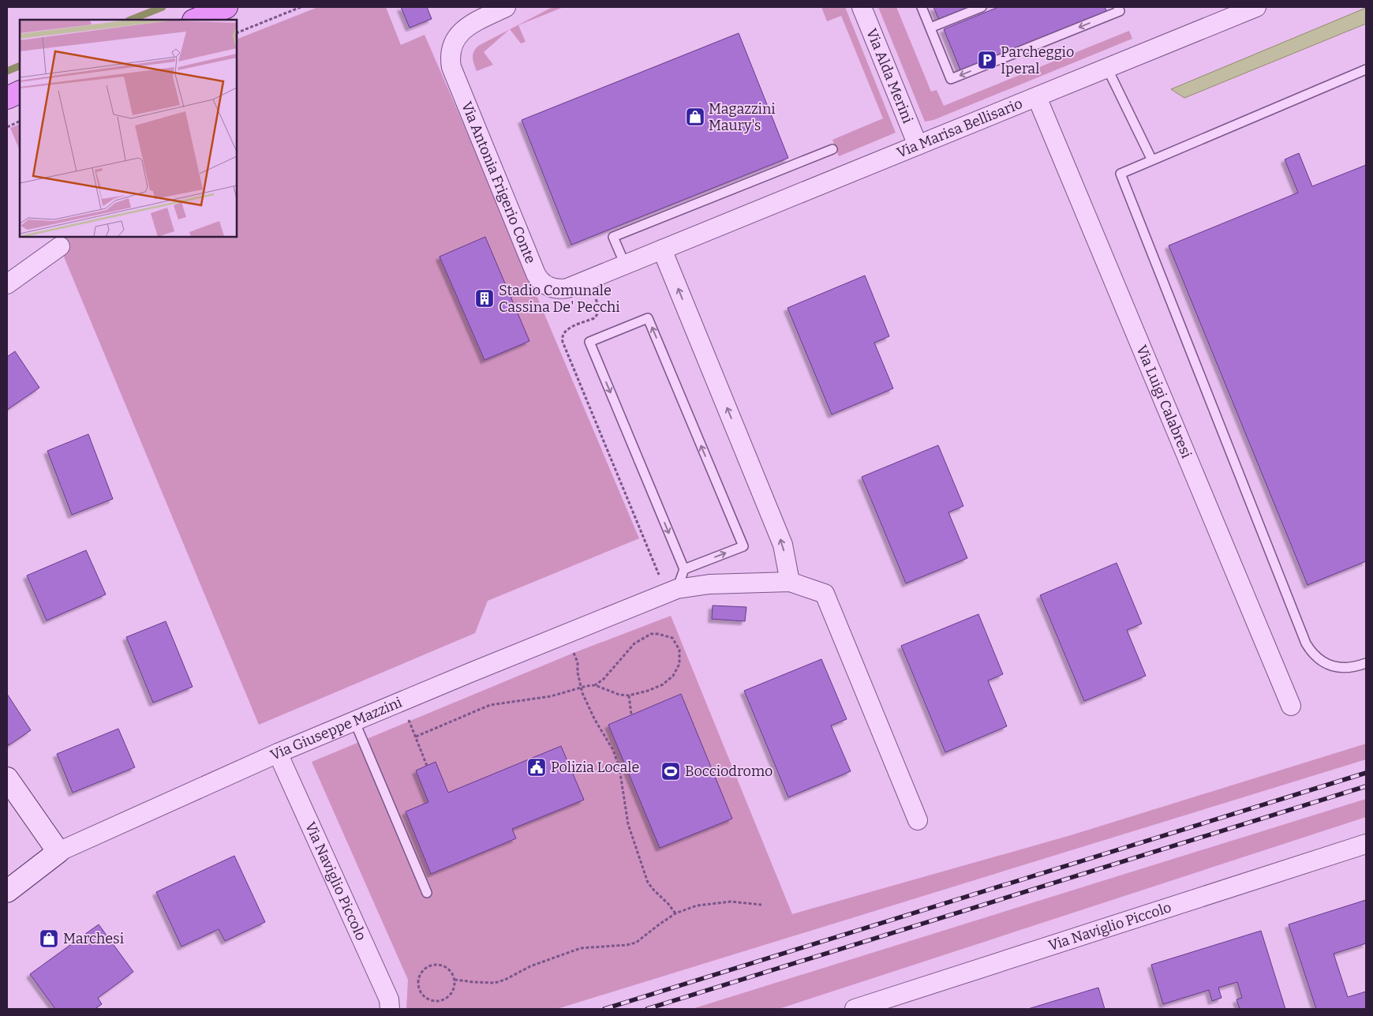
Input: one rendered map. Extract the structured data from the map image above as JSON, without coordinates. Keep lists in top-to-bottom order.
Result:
{
  "streets": {
    "street": [
      "Via Alda Merini",
      "Via Marisa Bellisario",
      "Via Antonia Frigerio Conte",
      "Via Luigi Calabresi",
      "Via Giuseppe Mazzini",
      "Via Naviglio Piccolo"
    ]
  },
  "crossings": [
    ["Via Alda Merini", "Via Marisa Bellisario"],
    ["Via Marisa Bellisario", "Via Antonia Frigerio Conte"],
    ["Via Marisa Bellisario", "Via Luigi Calabresi"],
    ["Via Giuseppe Mazzini", "Via Naviglio Piccolo"]
  ],
  "places": {
    "parking": ["Parcheggio Iperal"],
    "shop": ["Magazzini Maury's", "Marchesi"],
    "building": ["Stadio Comunale Cassina De' Pecchi"],
    "public building": ["Polizia Locale"],
    "sports": ["Bocciodromo"]
  }
}
